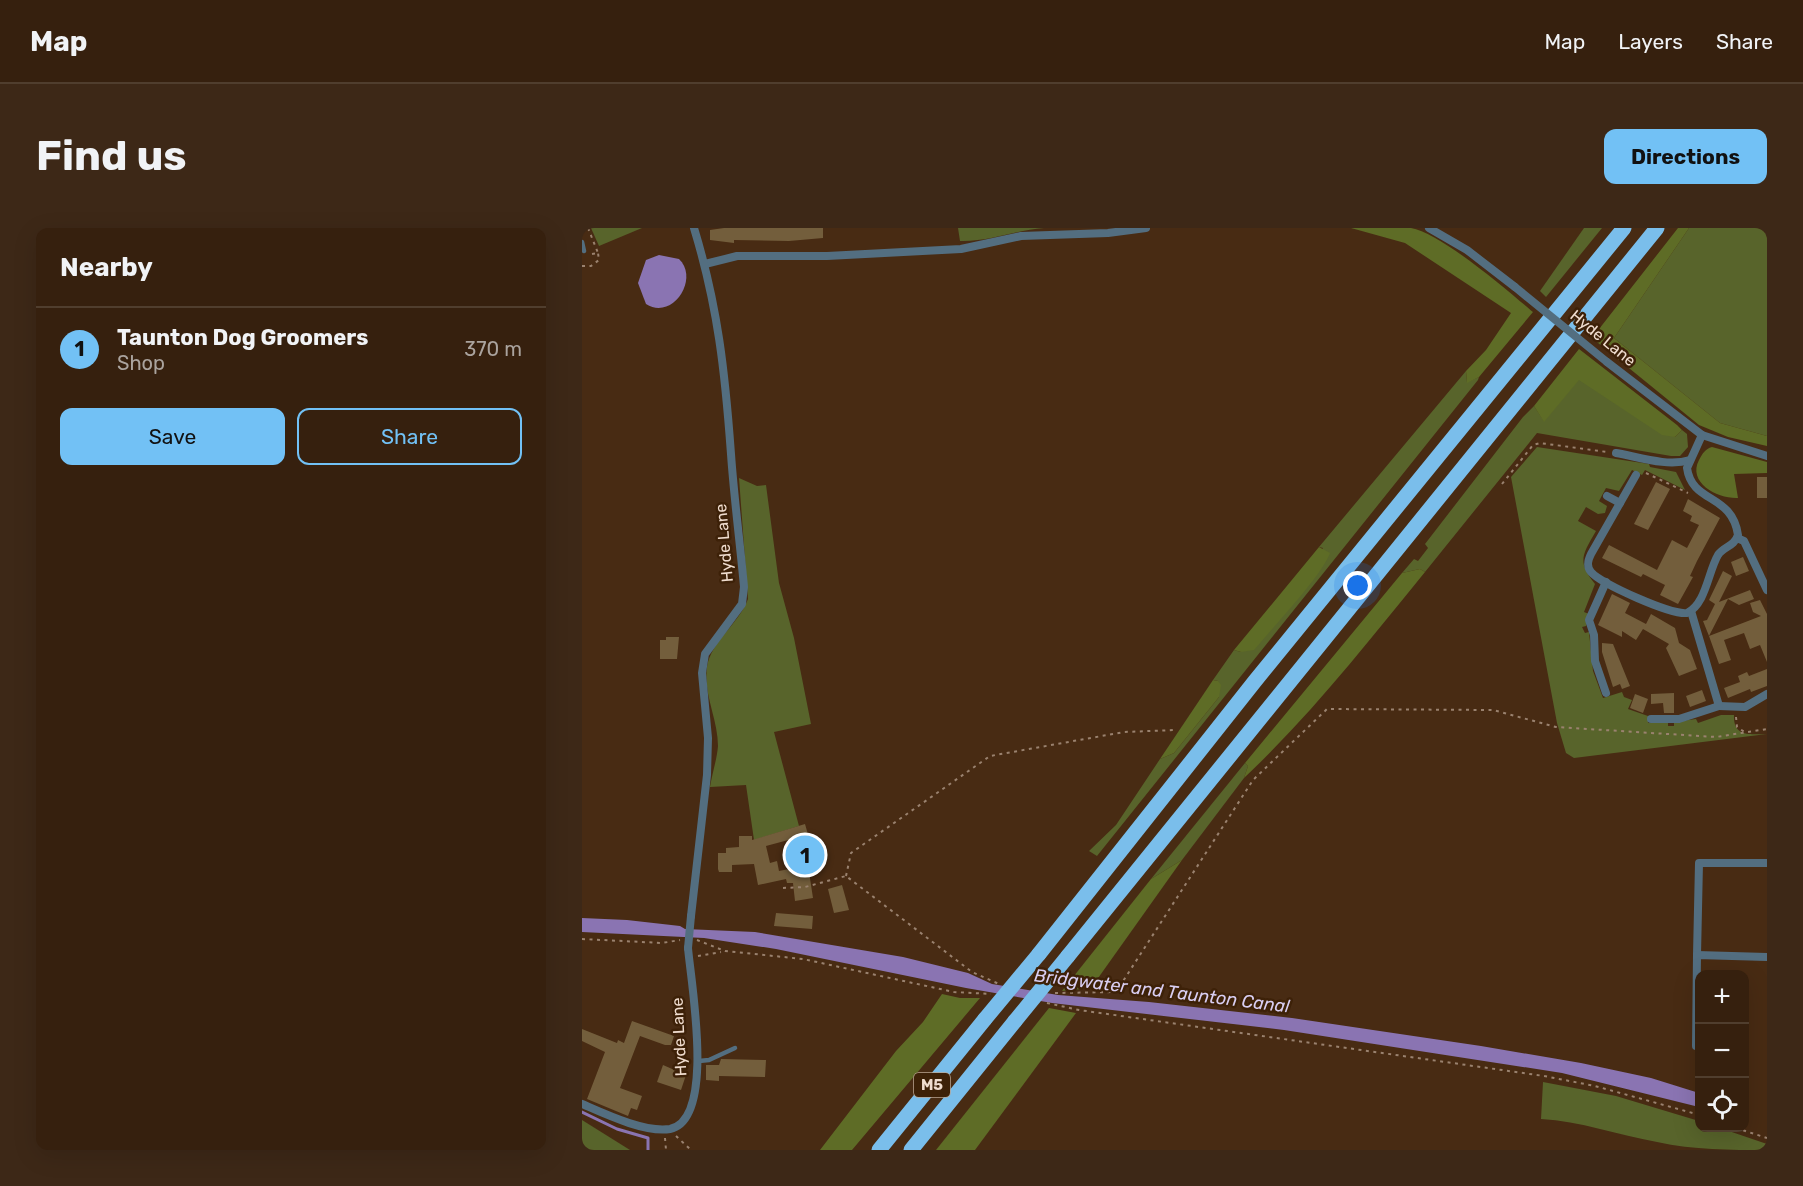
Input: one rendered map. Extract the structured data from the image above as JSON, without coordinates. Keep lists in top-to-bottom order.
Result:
{
  "streets": {
    "highway": ["M5"],
    "street": ["Hyde Lane"]
  },
  "water": ["Bridgwater and Taunton Canal"],
  "page": {
    "header": "Map",
    "nav": ["Map", "Layers", "Share"],
    "buttons": [
      "Directions",
      ["Save", "Share"]
    ],
    "title": "Find us",
    "heading": "Nearby",
    "list": [
      {
        "mark": "1",
        "name": "Taunton Dog Groomers",
        "note": "Shop",
        "value": "370 m"
      }
    ],
    "pins": "1",
    "map_buttons": ["+", "−"]
  }
}
